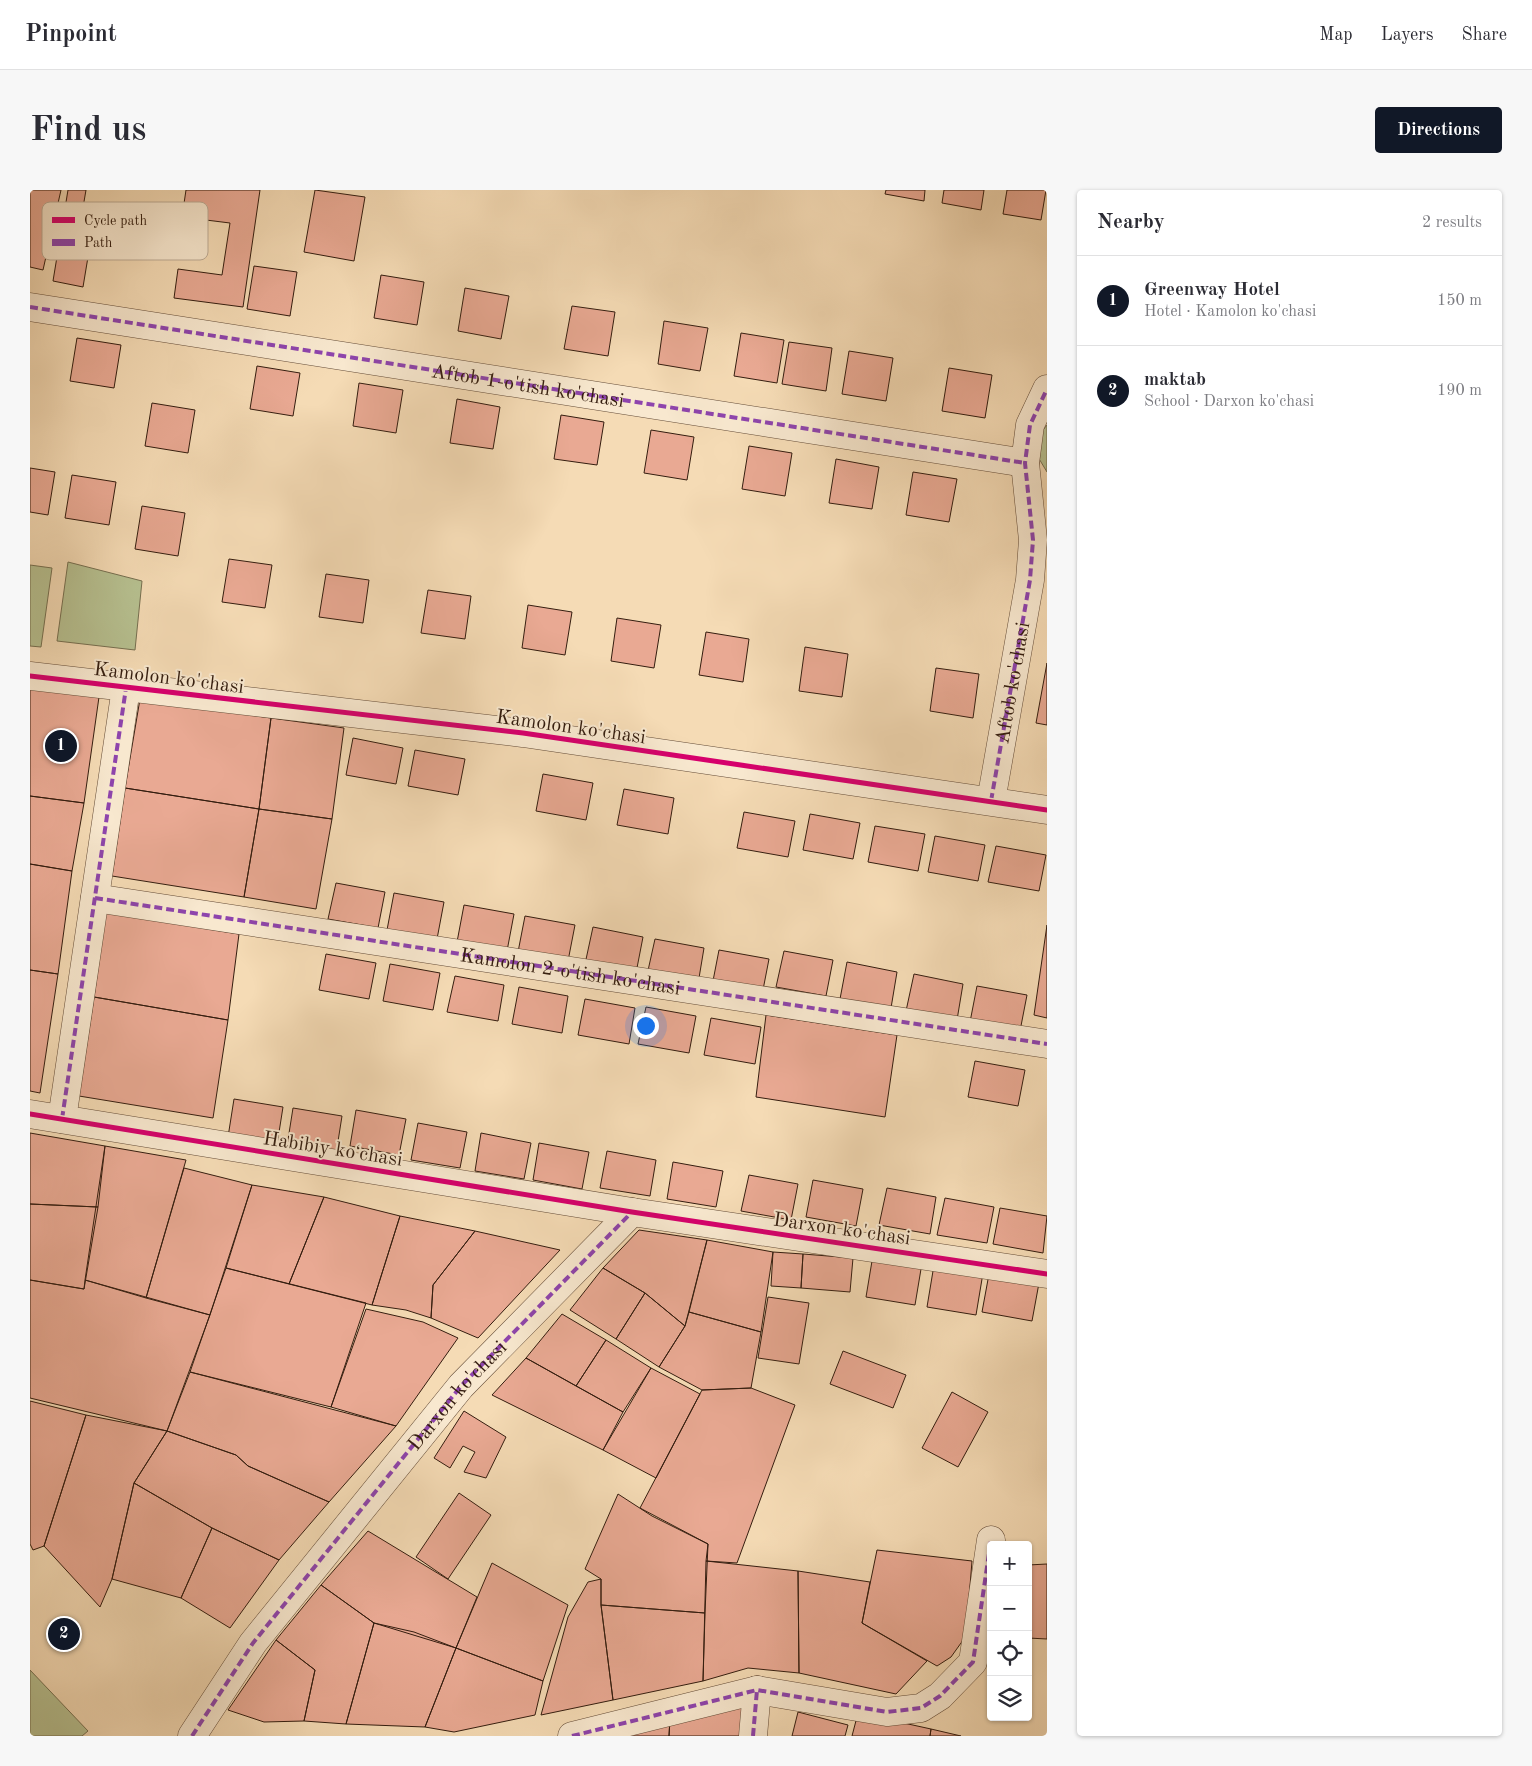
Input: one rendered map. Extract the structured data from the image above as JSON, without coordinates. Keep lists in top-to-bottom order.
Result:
{
  "streets": {
    "street": [
      "Aftob 1-o'tish ko'chasi",
      "Kamolon ko'chasi",
      "Aftob ko'chasi",
      "Kamolon 2-o'tish ko'chasi",
      "Habibiy koʻchasi",
      "Darxon ko'chasi"
    ]
  },
  "crossings": [
    ["Aftob 1-o'tish ko'chasi", "Aftob ko'chasi"],
    ["Kamolon ko'chasi", "Aftob ko'chasi"],
    ["Habibiy koʻchasi", "Darxon ko'chasi"]
  ],
  "legend": ["Cycle path", "Path"],
  "page": {
    "header": "Pinpoint",
    "nav": ["Map", "Layers", "Share"],
    "buttons": "Directions",
    "title": "Find us",
    "heading": ["Nearby", "2 results"],
    "list": [
      {
        "mark": "1",
        "name": "Greenway Hotel",
        "note": "Hotel · Kamolon ko'chasi",
        "value": "150 m"
      },
      {
        "mark": "2",
        "name": "maktab",
        "note": "School · Darxon ko'chasi",
        "value": "190 m"
      }
    ],
    "pins": ["1", "2"],
    "map_buttons": ["+", "−"]
  }
}
